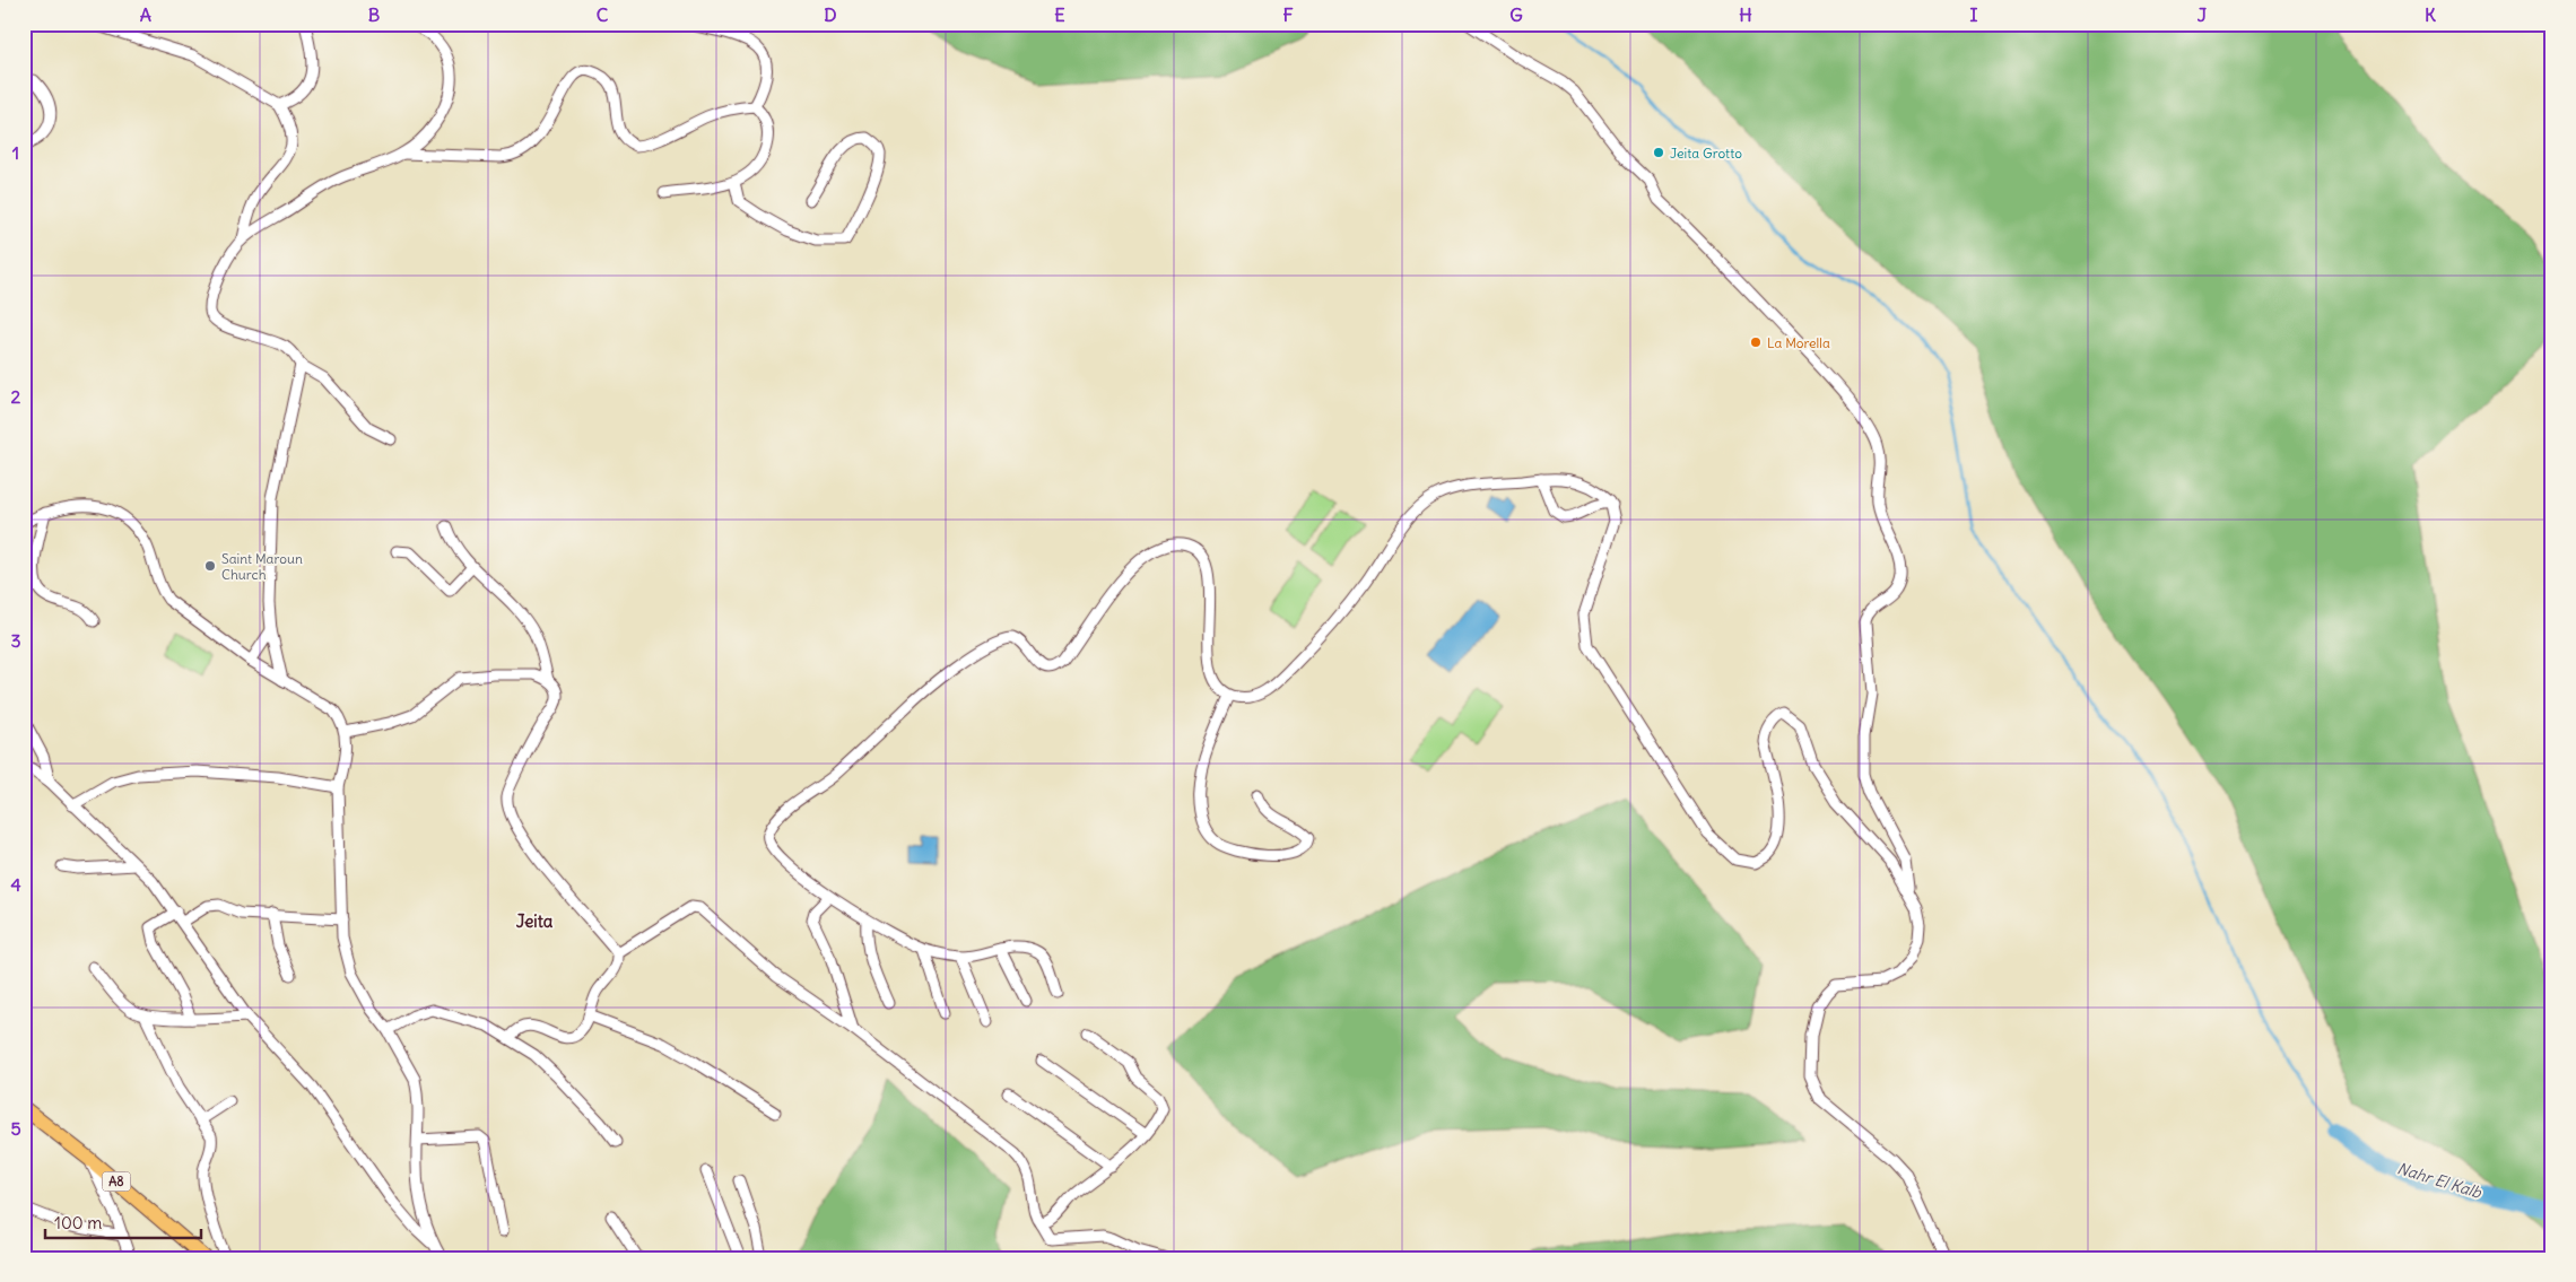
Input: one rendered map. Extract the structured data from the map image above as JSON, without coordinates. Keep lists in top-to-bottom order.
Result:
{
  "streets": {
    "highway": ["A8"]
  },
  "districts": ["Jeita"],
  "water": ["Nahr El Kalb"],
  "places": ["Jeita Grotto", "La Morella", "Saint Maroun Church"],
  "scale_bar": "100 m",
  "grid": {
    "columns": [
      "A",
      "B",
      "C",
      "D",
      "E",
      "F",
      "G",
      "H",
      "I",
      "J",
      "K"
    ],
    "rows": [
      "1",
      "2",
      "3",
      "4",
      "5"
    ]
  }
}
